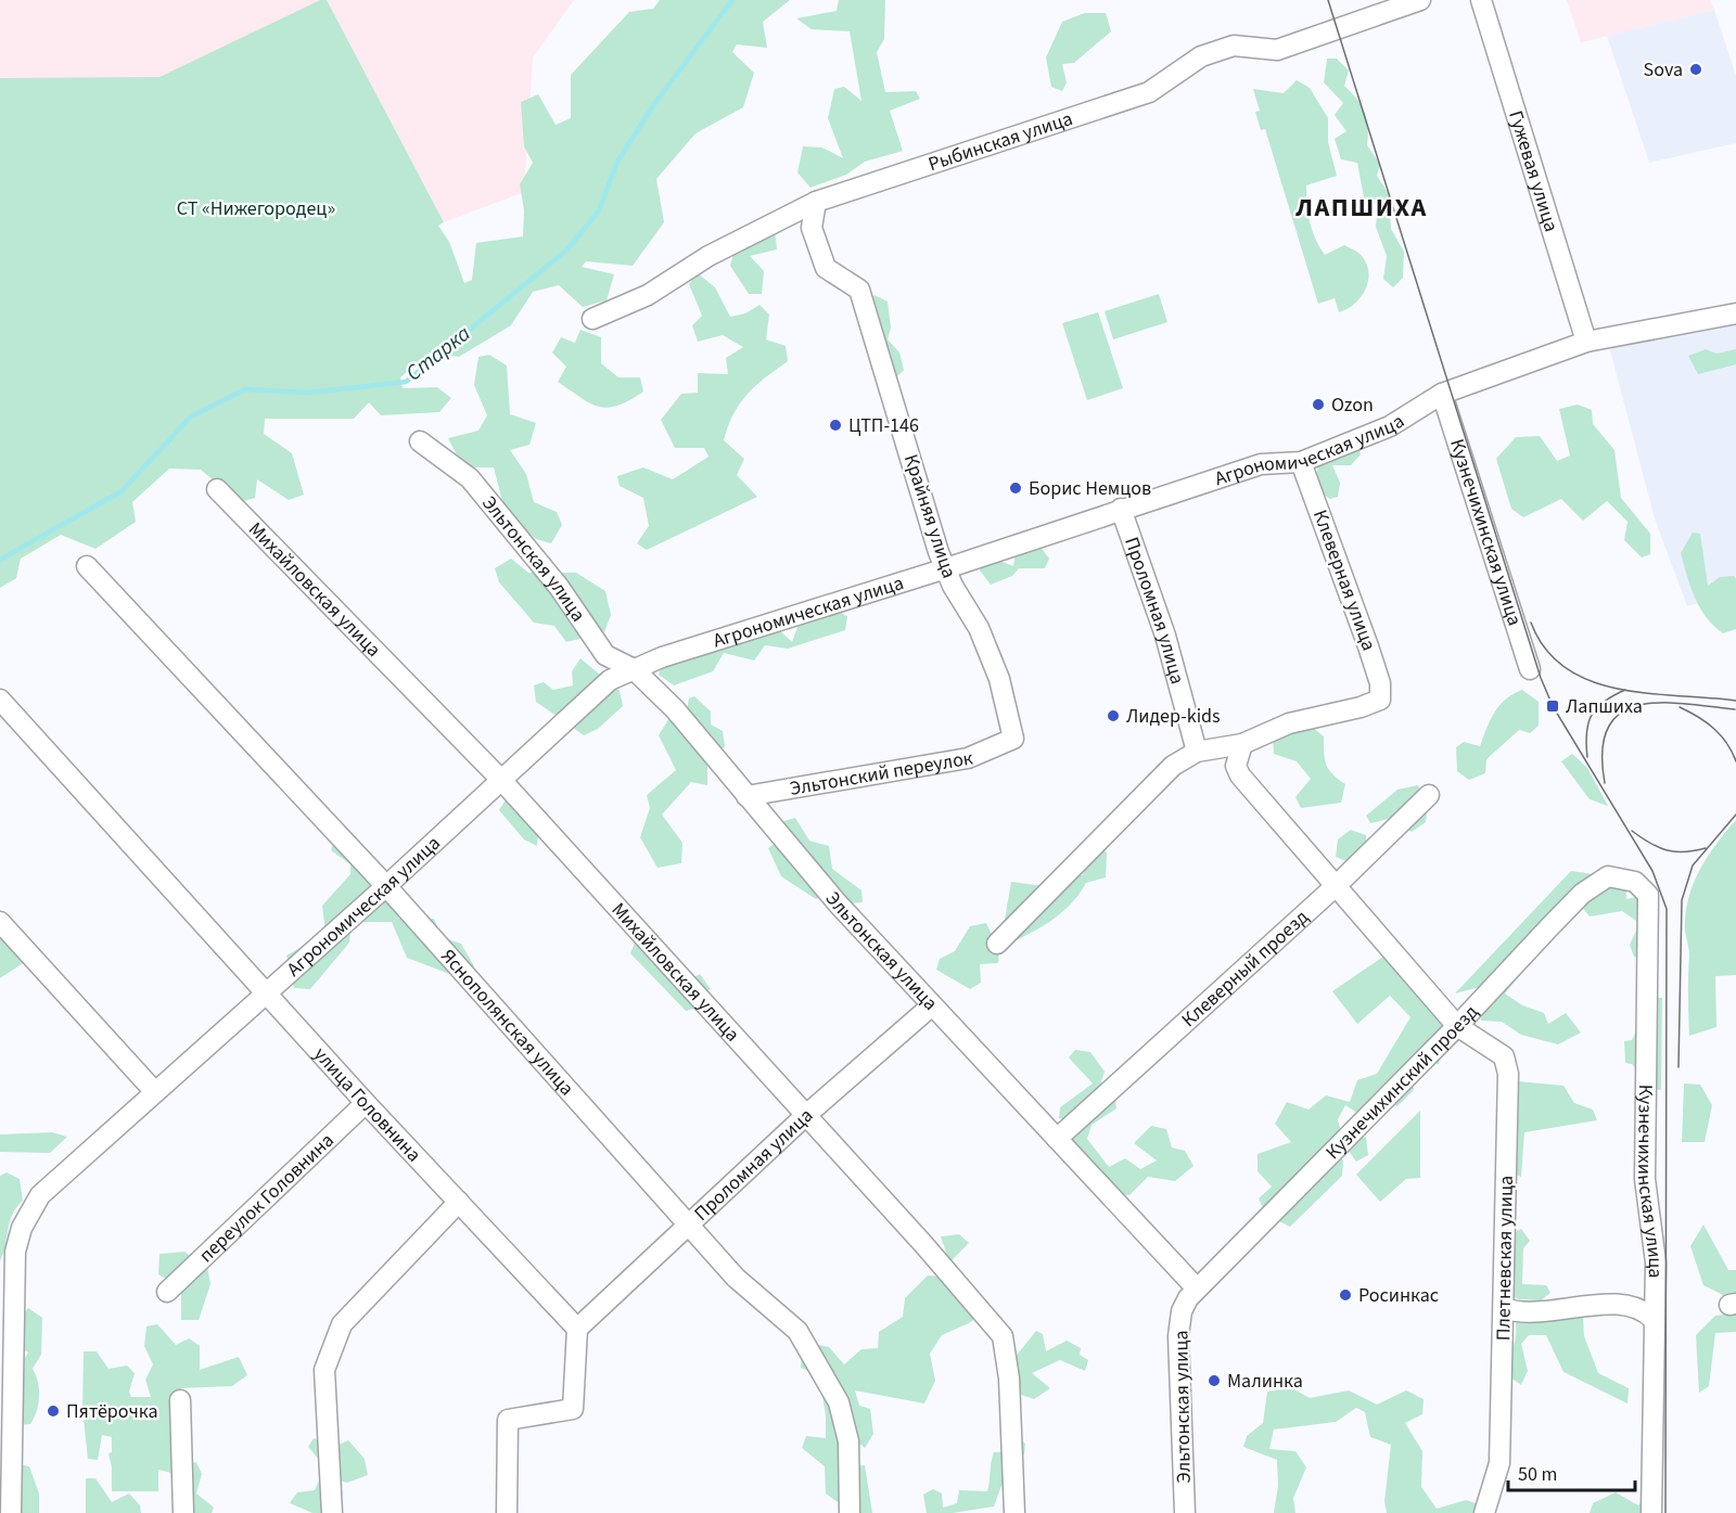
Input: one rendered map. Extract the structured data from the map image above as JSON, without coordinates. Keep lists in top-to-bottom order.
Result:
{
  "streets": {
    "street": [
      "Рыбинская улица",
      "Гужевая улица",
      "Агрономическая улица",
      "Крайняя улица",
      "Кузнечихинская улица",
      "Эльтонская улица",
      "Клеверная улица",
      "Михайловская улица",
      "Проломная улица",
      "Эльтонский переулок",
      "Клеверный проезд",
      "Яснополянская улица",
      "Кузнечихинский проезд",
      "улица Головнина",
      "переулок Головнина",
      "Плетневская улица"
    ]
  },
  "crossings": [
    ["Рыбинская улица", "Крайняя улица"],
    ["Гужевая улица", "Агрономическая улица"],
    ["Агрономическая улица", "Крайняя улица"],
    ["Агрономическая улица", "Кузнечихинская улица"],
    ["Агрономическая улица", "Эльтонская улица"],
    ["Агрономическая улица", "Клеверная улица"],
    ["Агрономическая улица", "Михайловская улица"],
    ["Агрономическая улица", "Проломная улица"],
    ["Агрономическая улица", "Яснополянская улица"],
    ["Агрономическая улица", "улица Головнина"],
    ["Крайняя улица", "Эльтонский переулок"],
    ["Кузнечихинская улица", "Кузнечихинский проезд"],
    ["Эльтонская улица", "Проломная улица"],
    ["Эльтонская улица", "Эльтонский переулок"],
    ["Эльтонская улица", "Клеверный проезд"],
    ["Эльтонская улица", "Кузнечихинский проезд"],
    ["Клеверная улица", "Плетневская улица"],
    ["Михайловская улица", "Проломная улица"],
    ["Проломная улица", "Яснополянская улица"],
    ["Проломная улица", "улица Головнина"],
    ["Клеверный проезд", "Плетневская улица"],
    ["Кузнечихинский проезд", "Плетневская улица"],
    ["улица Головнина", "переулок Головнина"]
  ],
  "districts": ["ЛАПШИХА"],
  "water": ["Старка"],
  "parks": ["СТ «Нижегородец»"],
  "places": {
    "other": [
      "Sova",
      "Ozon",
      "ЦТП-146",
      "Борис Немцов",
      "Лидер-kids",
      "Росинкас",
      "Малинка",
      "Пятёрочка"
    ],
    "transit": ["Лапшиха"]
  },
  "scale_bar": "50 m"
}
